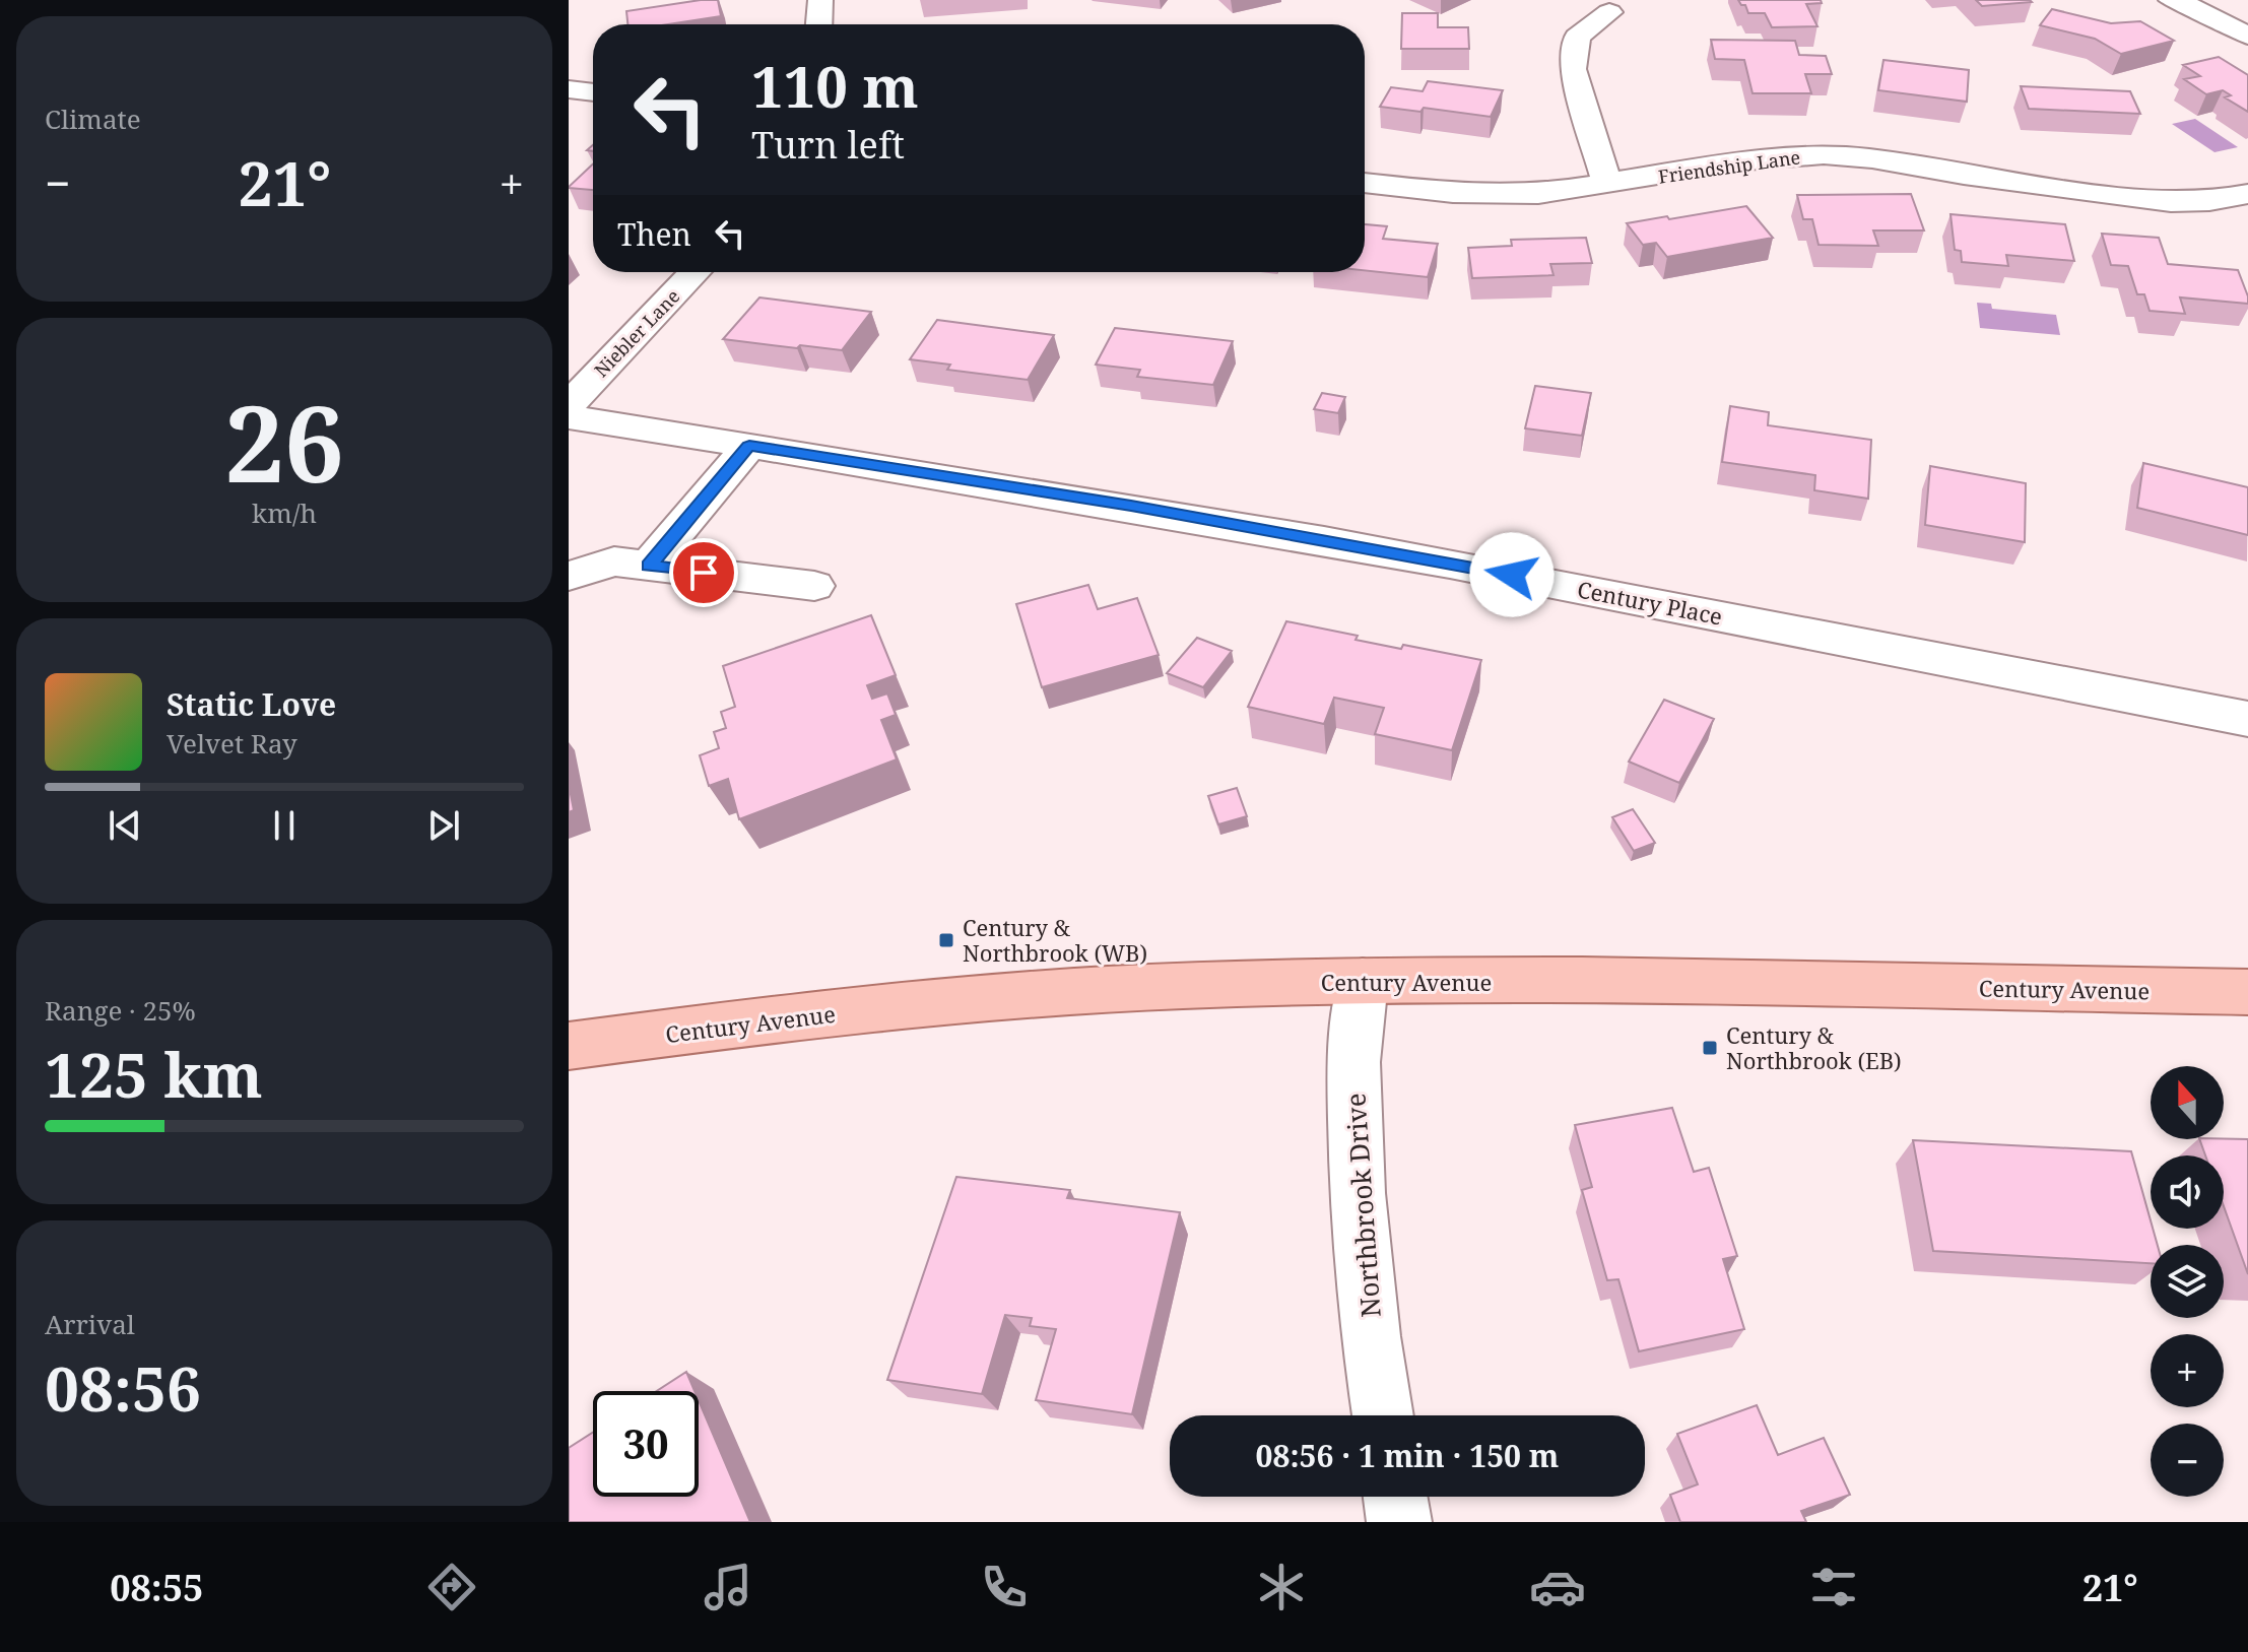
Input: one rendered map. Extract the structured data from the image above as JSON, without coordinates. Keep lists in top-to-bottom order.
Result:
{
  "streets": {
    "main road": ["Century Avenue"],
    "street": [
      "Friendship Lane",
      "Niebler Lane",
      "Century Place",
      "Northbrook Drive"
    ]
  },
  "crossings": [
    ["Century Avenue", "Northbrook Drive"]
  ],
  "places": {
    "transit": ["Century & Northbrook (WB)", "Century & Northbrook (EB)"]
  },
  "north": "top",
  "page": {
    "tile": [
      "Climate",
      ["26", "km/h"],
      ["Range · 25%", "125 km"],
      ["Arrival", "08:56"]
    ],
    "turn": ["110 m", "Turn left"],
    "heat": ["−", "21°", "+"],
    "then": "Then",
    "song": ["Static Love", "Velvet Ray"],
    "map_buttons": ["+", "−"],
    "limit": "30",
    "trip": "08:56 · 1 min · 150 m",
    "tabs": ["08:55", "21°"]
  }
}
